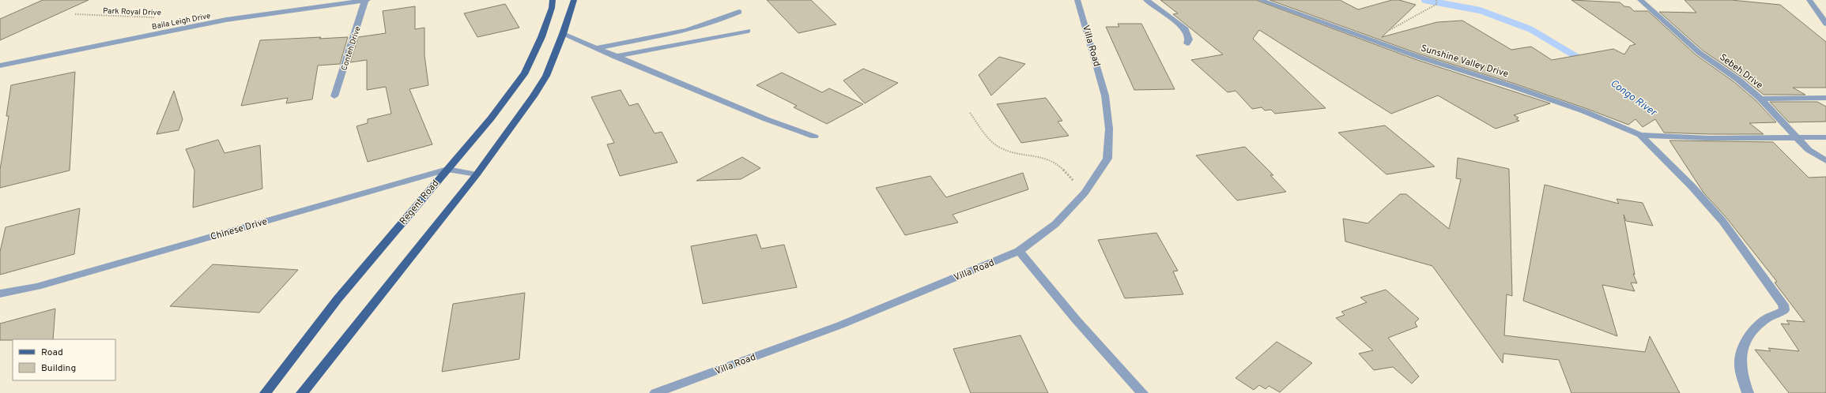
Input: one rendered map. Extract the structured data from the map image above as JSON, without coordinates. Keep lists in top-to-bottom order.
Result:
{
  "streets": {
    "main road": ["Regent Road"],
    "street": [
      "Baila Leigh Drive",
      "Villa Road",
      "Conteh Drive",
      "Sunshine Valley Drive",
      "Sebeh Drive",
      "Chinese Drive"
    ],
    "path": ["Park Royal Drive"]
  },
  "crossings": [
    ["Baila Leigh Drive", "Conteh Drive"],
    ["Sunshine Valley Drive", "Sebeh Drive"],
    ["Regent Road", "Chinese Drive"]
  ],
  "water": ["Congo River"],
  "legend": ["Road", "Building"]
}
